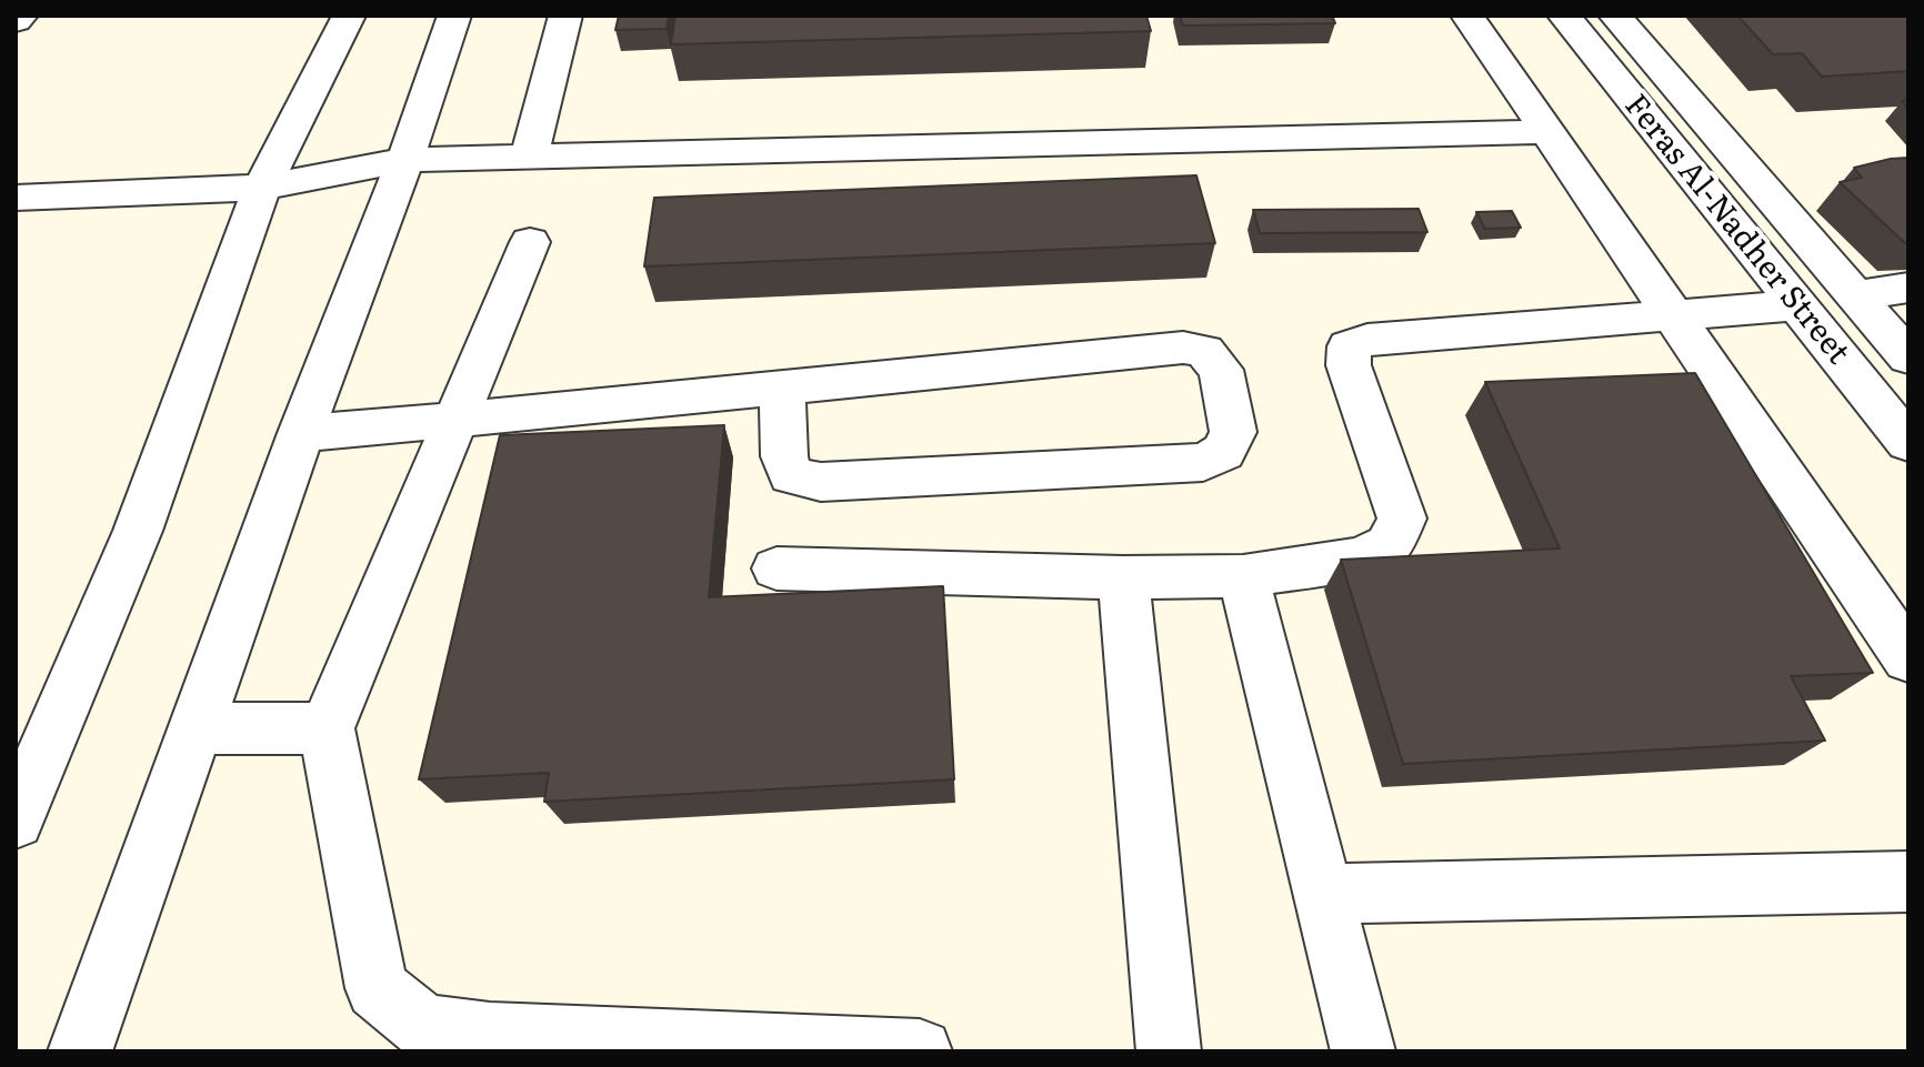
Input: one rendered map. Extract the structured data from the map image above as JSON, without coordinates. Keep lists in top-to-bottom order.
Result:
{
  "streets": {
    "street": ["Feras Al-Nadher Street"]
  }
}
